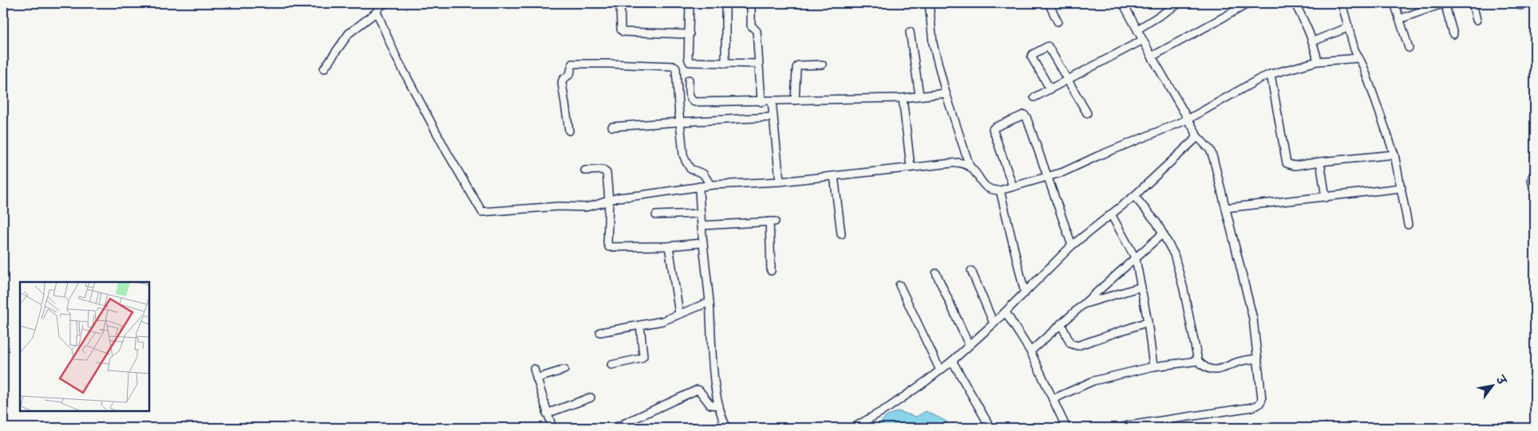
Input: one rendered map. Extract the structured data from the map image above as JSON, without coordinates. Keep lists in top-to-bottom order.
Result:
{
  "north": "top right"
}
